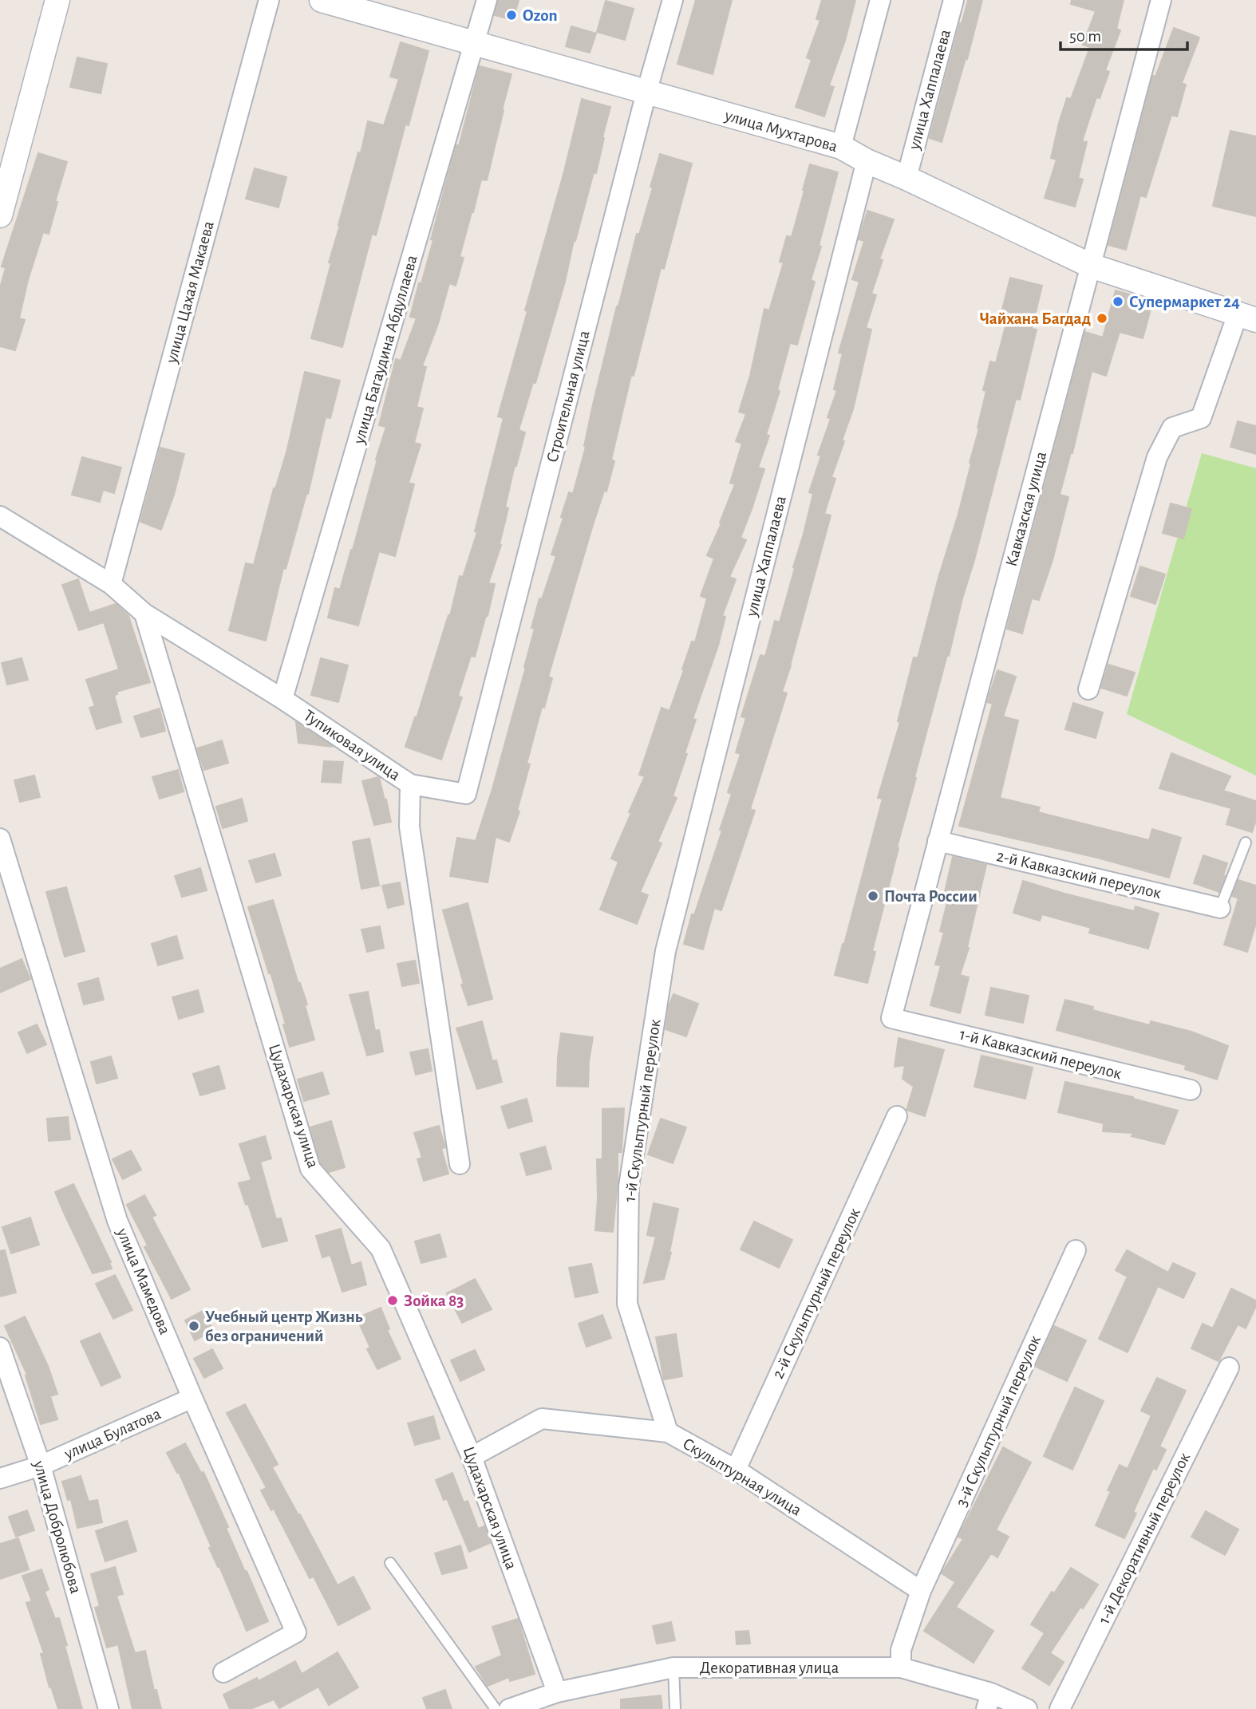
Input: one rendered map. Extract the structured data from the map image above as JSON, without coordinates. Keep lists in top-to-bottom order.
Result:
{
  "streets": {
    "street": [
      "улица Хаппалаева",
      "улица Мухтарова",
      "улица Цахая Макаева",
      "улица Багаудина Абдуллаева",
      "Строительная улица",
      "Кавказская улица",
      "Тупиковая улица",
      "2-й Кавказский переулок",
      "1-й Кавказский переулок",
      "Цудахарская улица",
      "1-й Скульптурный переулок",
      "улица Мамедова",
      "2-й Скульптурный переулок",
      "3-й Скульптурный переулок",
      "улица Булатова",
      "Скульптурная улица",
      "улица Добролюбова",
      "1-й Декоративный переулок",
      "Декоративная улица"
    ]
  },
  "crossings": [
    ["улица Хаппалаева", "улица Мухтарова"],
    ["улица Хаппалаева", "1-й Скульптурный переулок"],
    ["улица Мухтарова", "улица Багаудина Абдуллаева"],
    ["улица Мухтарова", "Строительная улица"],
    ["улица Мухтарова", "Кавказская улица"],
    ["улица Цахая Макаева", "Тупиковая улица"],
    ["улица Багаудина Абдуллаева", "Тупиковая улица"],
    ["Строительная улица", "Тупиковая улица"],
    ["Кавказская улица", "2-й Кавказский переулок"],
    ["Кавказская улица", "1-й Кавказский переулок"],
    ["Тупиковая улица", "Цудахарская улица"],
    ["Цудахарская улица", "Скульптурная улица"],
    ["Цудахарская улица", "Декоративная улица"],
    ["1-й Скульптурный переулок", "Скульптурная улица"],
    ["улица Мамедова", "улица Булатова"],
    ["2-й Скульптурный переулок", "Скульптурная улица"],
    ["3-й Скульптурный переулок", "Скульптурная улица"],
    ["улица Булатова", "улица Добролюбова"]
  ],
  "places": [
    "Ozon",
    "Супермаркет 24",
    "Чайхана Багдад",
    "Почта России",
    "Зойка 83",
    "Учебный центр Жизнь без ограничений"
  ],
  "scale_bar": "50 m"
}
